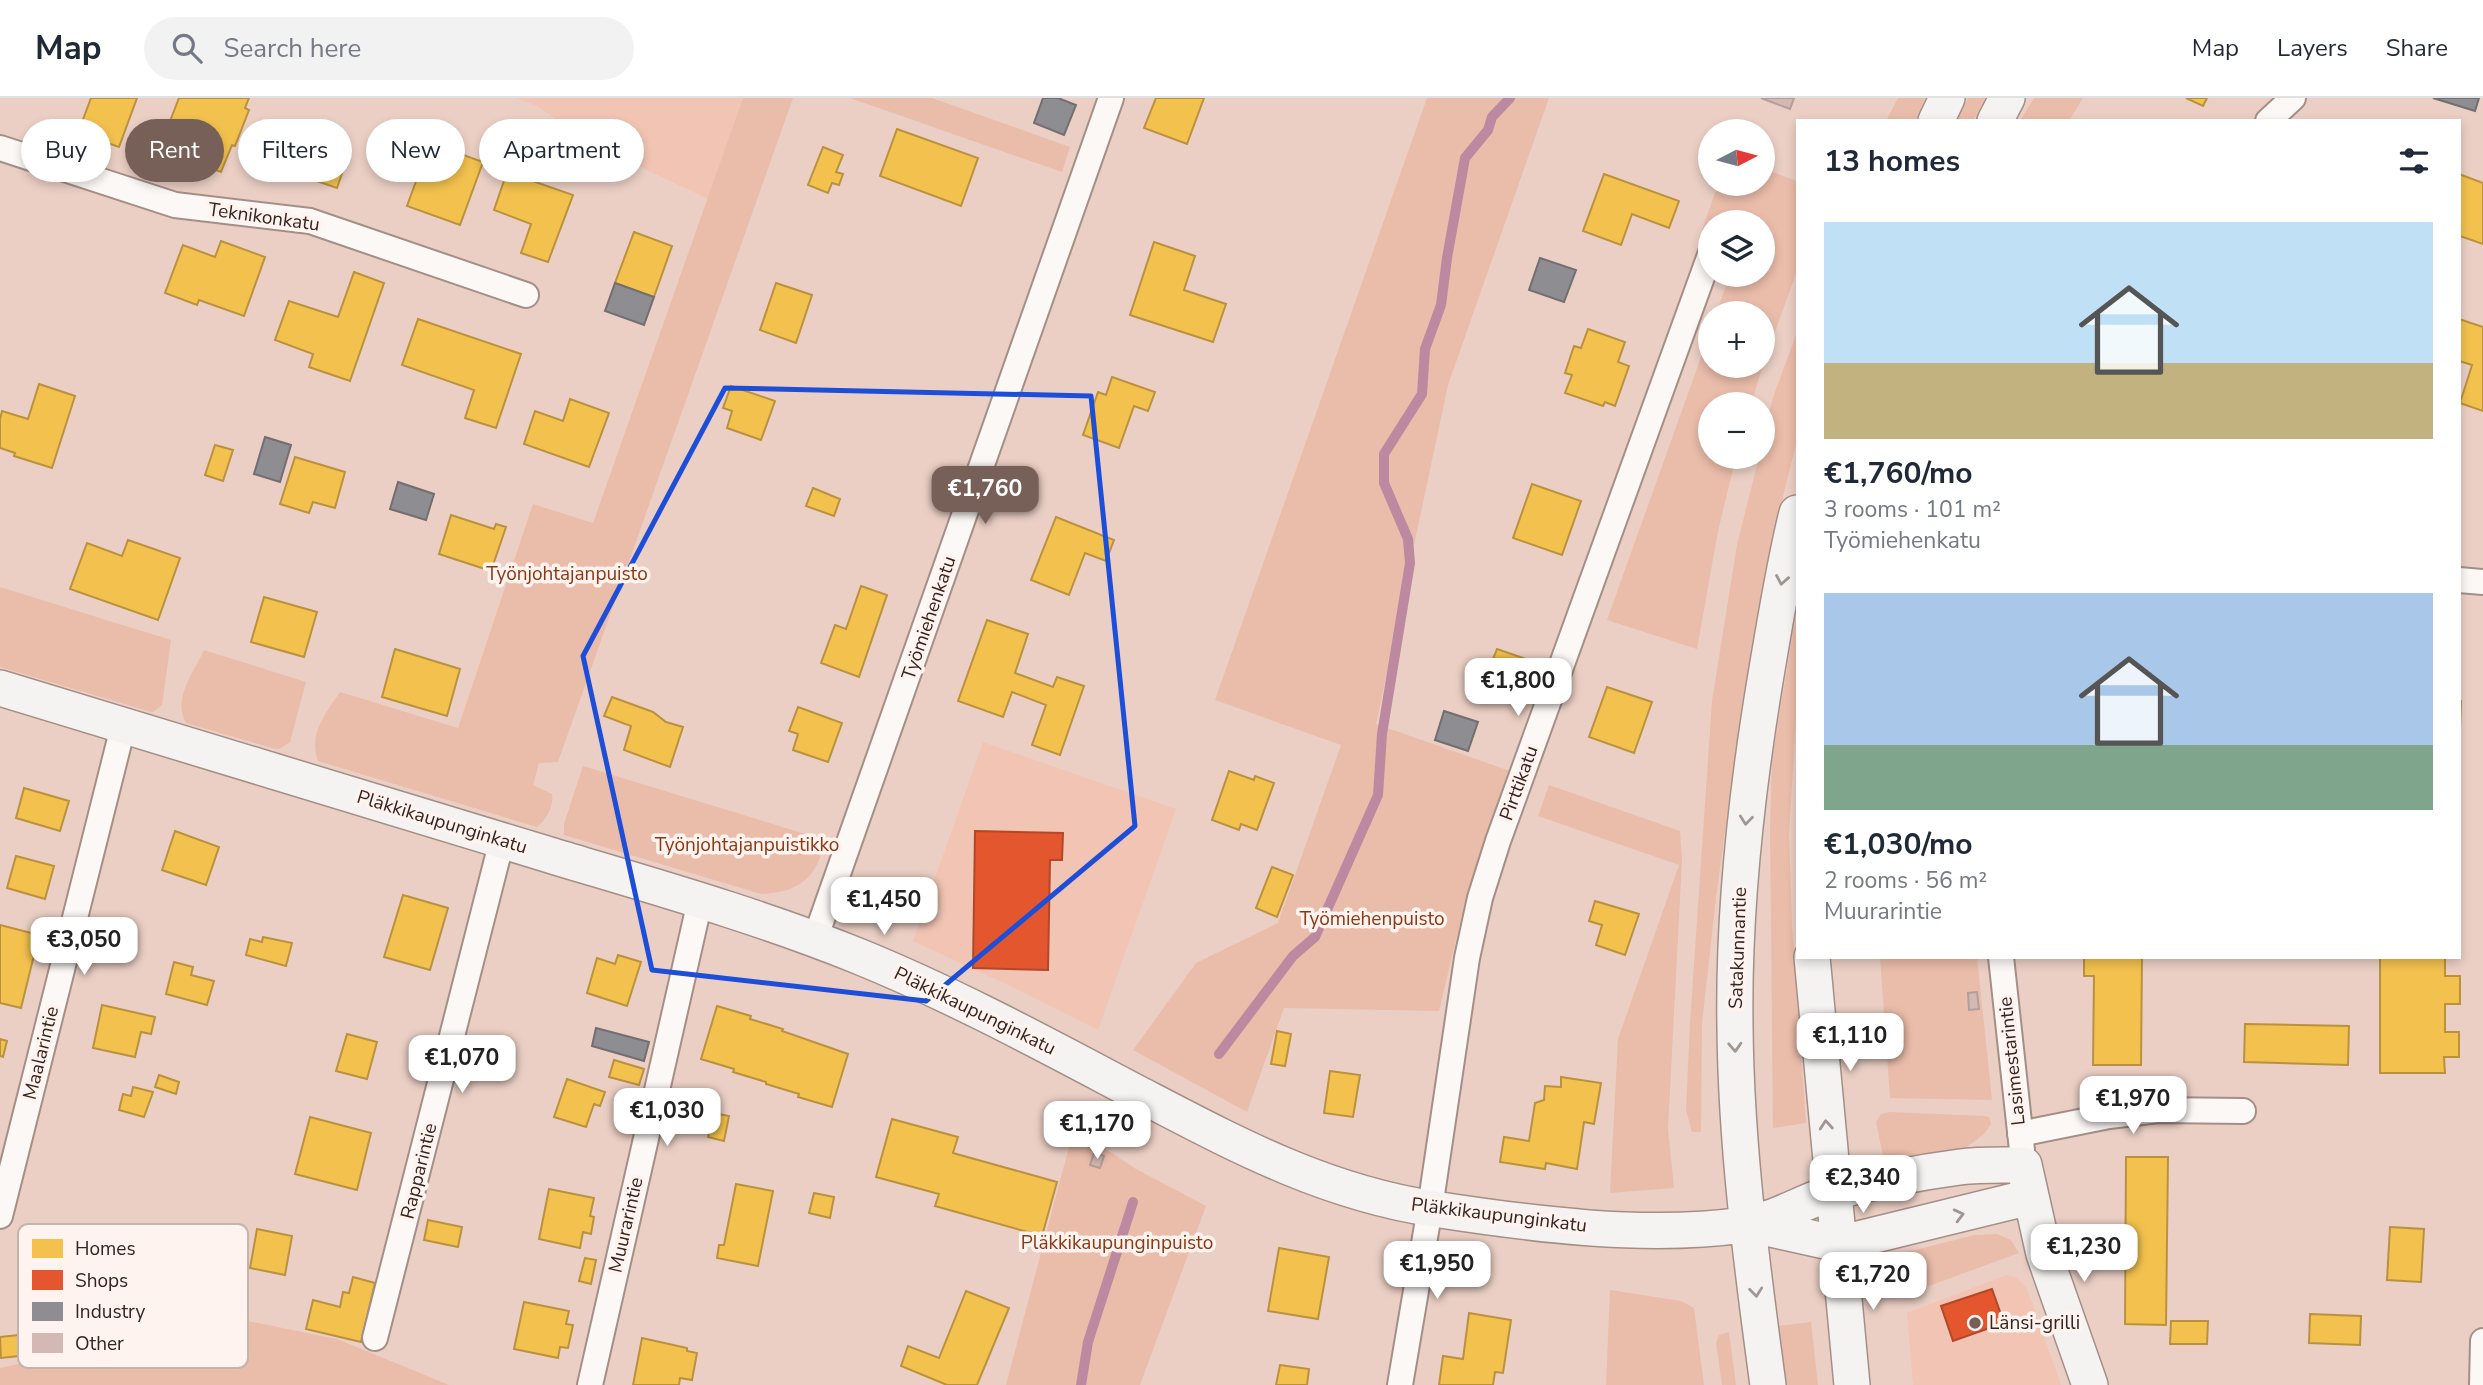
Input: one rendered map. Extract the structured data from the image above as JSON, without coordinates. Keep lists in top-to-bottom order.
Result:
{
  "streets": {
    "street": [
      "Teknikonkatu",
      "Työmiehenkatu",
      "Pirttikatu",
      "Pläkkikaupunginkatu",
      "Satakunnantie",
      "Maalarintie",
      "Lasimestarintie",
      "Rapparintie",
      "Muurarintie"
    ]
  },
  "crossings": [
    ["Työmiehenkatu", "Pläkkikaupunginkatu"],
    ["Pirttikatu", "Pläkkikaupunginkatu"],
    ["Pläkkikaupunginkatu", "Satakunnantie"],
    ["Pläkkikaupunginkatu", "Maalarintie"],
    ["Pläkkikaupunginkatu", "Rapparintie"],
    ["Pläkkikaupunginkatu", "Muurarintie"]
  ],
  "parks": [
    "Työnjohtajanpuisto",
    "Työnjohtajanpuistikko",
    "Työmiehenpuisto",
    "Pläkkikaupunginpuisto"
  ],
  "places": ["Länsi-grilli"],
  "legend": [
    "Homes",
    "Shops",
    "Industry",
    "Other"
  ],
  "north": "right",
  "page": {
    "header": "Map",
    "search": "Search here",
    "nav": ["Map", "Layers", "Share"],
    "map_buttons": ["+", "−"],
    "chip": [
      "Buy",
      "Rent",
      "Filters",
      "New",
      "Apartment"
    ],
    "heading": "13 homes",
    "list": [
      {
        "name": "€1,760/mo",
        "note": "3 rooms · 101 m² · Työmiehenkatu"
      },
      {
        "name": "€1,030/mo",
        "note": "2 rooms · 56 m² · Muurarintie"
      }
    ],
    "price": [
      "€1,760",
      "€1,800",
      "€1,450",
      "€3,050",
      "€1,110",
      "€1,070",
      "€1,970",
      "€1,030",
      "€1,170",
      "€2,340",
      "€1,230",
      "€1,950",
      "€1,720"
    ]
  }
}
